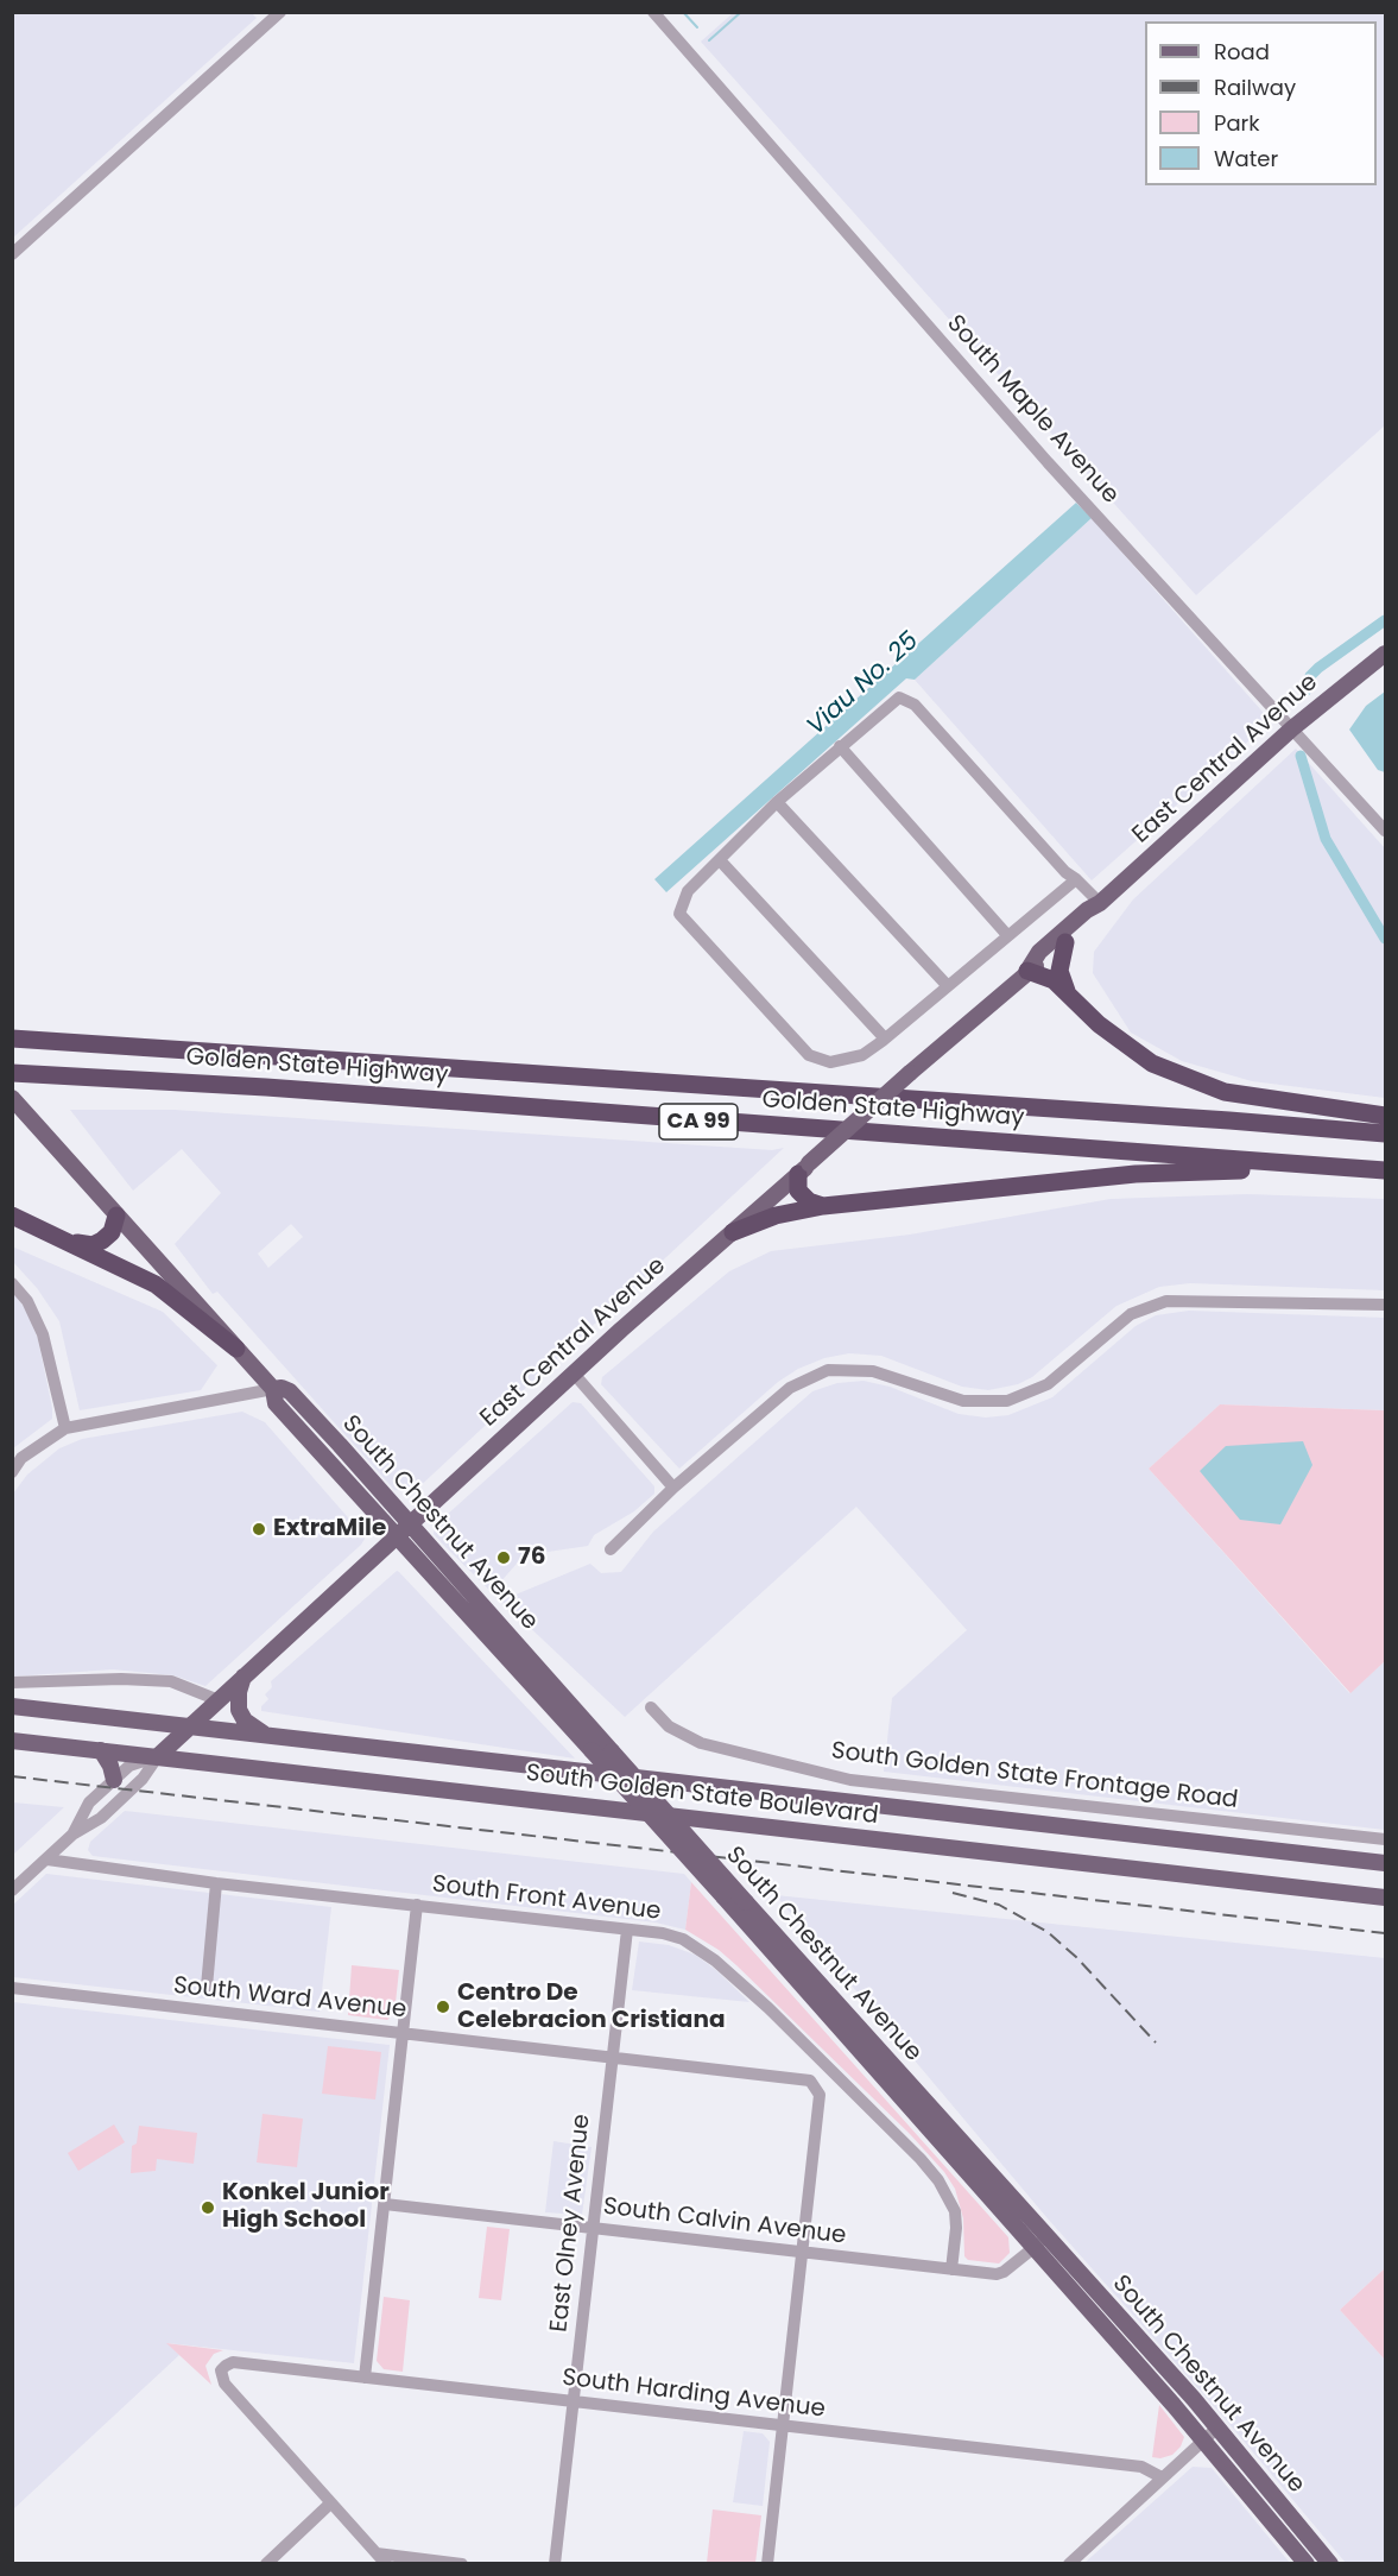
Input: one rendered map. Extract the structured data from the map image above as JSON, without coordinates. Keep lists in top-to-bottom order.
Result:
{
  "streets": {
    "highway": ["Golden State Highway", "CA 99"],
    "main road": ["East Central Avenue", "South Chestnut Avenue", "South Golden State Boulevard"],
    "street": [
      "South Maple Avenue",
      "South Golden State Frontage Road",
      "South Front Avenue",
      "South Ward Avenue",
      "South Calvin Avenue",
      "East Olney Avenue",
      "South Harding Avenue"
    ]
  },
  "crossings": [
    ["South Maple Avenue", "East Central Avenue"],
    ["East Central Avenue", "South Chestnut Avenue"],
    ["East Central Avenue", "South Golden State Boulevard"],
    ["East Central Avenue", "South Front Avenue"],
    ["South Chestnut Avenue", "South Calvin Avenue"],
    ["South Front Avenue", "South Calvin Avenue"],
    ["South Front Avenue", "East Olney Avenue"],
    ["South Ward Avenue", "South Calvin Avenue"],
    ["South Ward Avenue", "East Olney Avenue"],
    ["South Calvin Avenue", "East Olney Avenue"],
    ["East Olney Avenue", "South Harding Avenue"]
  ],
  "water": ["Viau No. 25"],
  "places": [
    "ExtraMile",
    "76",
    "Centro De Celebracion Cristiana",
    "Konkel Junior High School"
  ],
  "legend": [
    "Road",
    "Railway",
    "Park",
    "Water"
  ]
}
